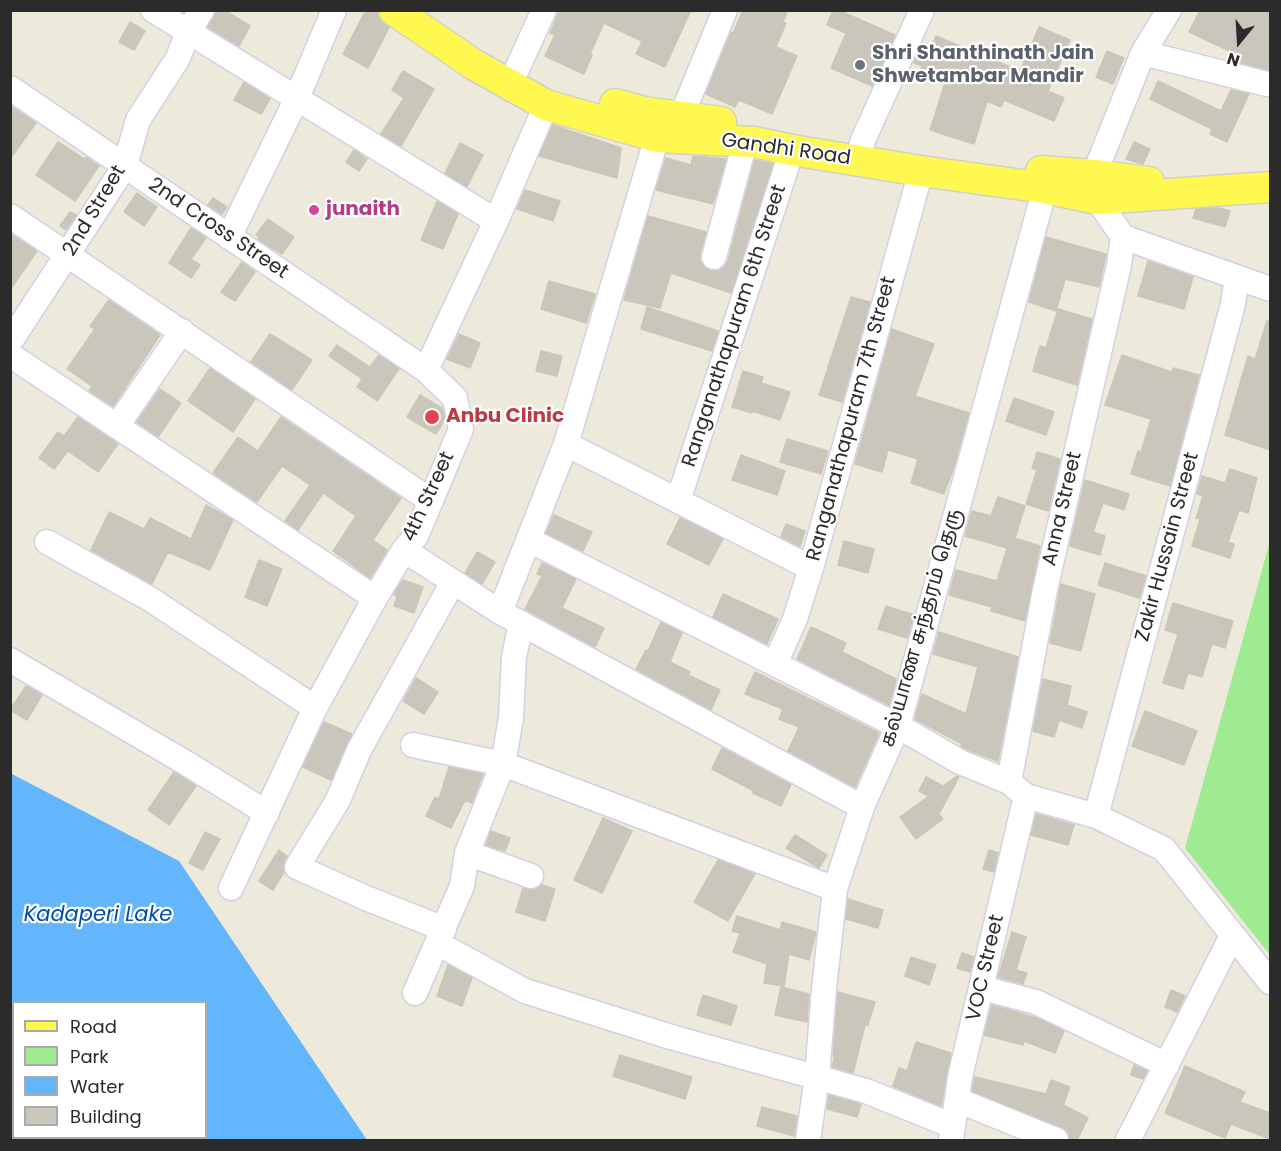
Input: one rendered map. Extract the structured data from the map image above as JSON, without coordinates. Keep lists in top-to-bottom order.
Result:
{
  "streets": {
    "main road": ["Gandhi Road"],
    "street": [
      "2nd Street",
      "2nd Cross Street",
      "Ranganathapuram 6th Street",
      "Ranganathapuram 7th Street",
      "4th Street",
      "Anna Street",
      "Zakir Hussain Street",
      "கல்யாண சுந்தரம் தெரு",
      "VOC Street"
    ]
  },
  "crossings": [
    ["Gandhi Road", "Ranganathapuram 6th Street"],
    ["Gandhi Road", "Ranganathapuram 7th Street"],
    ["Gandhi Road", "கல்யாண சுந்தரம் தெரு"],
    ["2nd Street", "2nd Cross Street"],
    ["2nd Cross Street", "4th Street"],
    ["Anna Street", "VOC Street"]
  ],
  "water": ["Kadaperi Lake"],
  "places": ["Shri Shanthinath Jain Shwetambar Mandir", "junaith", "Anbu Clinic"],
  "legend": [
    "Road",
    "Park",
    "Water",
    "Building"
  ],
  "north": "bottom"
}
